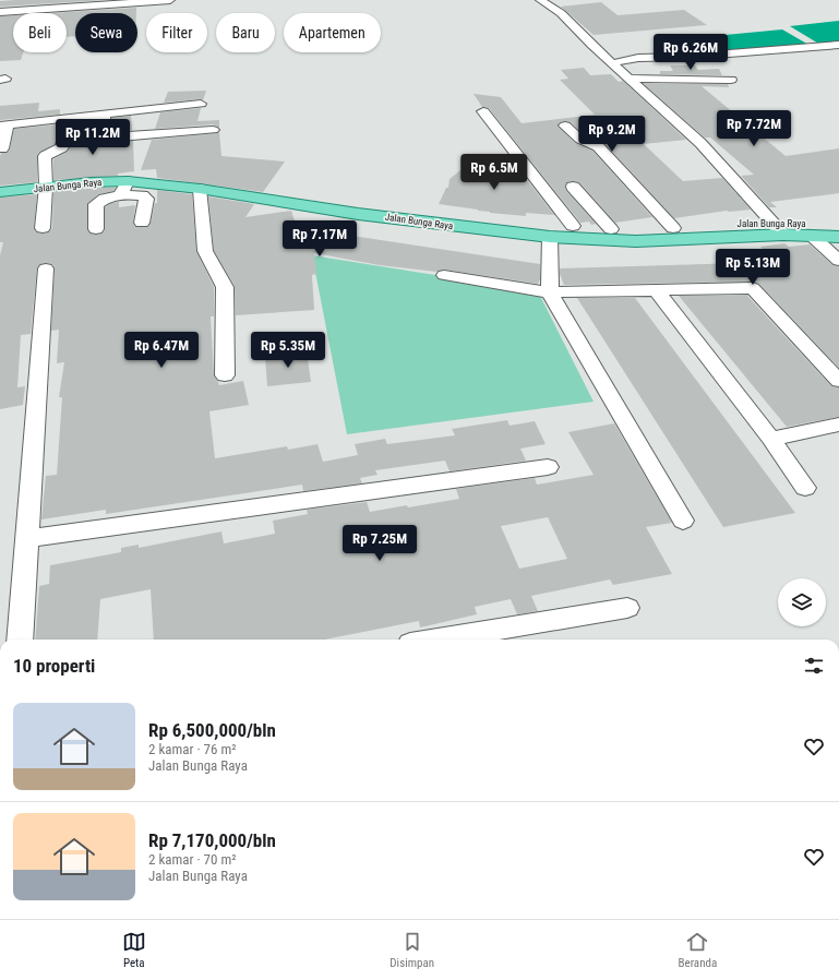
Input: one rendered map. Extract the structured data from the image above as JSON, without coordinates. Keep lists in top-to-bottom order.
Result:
{
  "streets": {
    "main road": ["Jalan Bunga Raya"]
  },
  "page": {
    "chip": [
      "Beli",
      "Sewa",
      "Filter",
      "Baru",
      "Apartemen"
    ],
    "price": [
      "Rp 6.26M",
      "Rp 7.72M",
      "Rp 9.2M",
      "Rp 11.2M",
      "Rp 6.5M",
      "Rp 7.17M",
      "Rp 5.13M",
      "Rp 6.47M",
      "Rp 5.35M",
      "Rp 7.25M"
    ],
    "heading": "10 properti",
    "list": [
      {
        "name": "Rp 6,500,000/bln",
        "note": "2 kamar · 76 m² · Jalan Bunga Raya"
      },
      {
        "name": "Rp 7,170,000/bln",
        "note": "2 kamar · 70 m² · Jalan Bunga Raya"
      }
    ],
    "tabs": ["Peta", "Disimpan", "Beranda"]
  }
}
